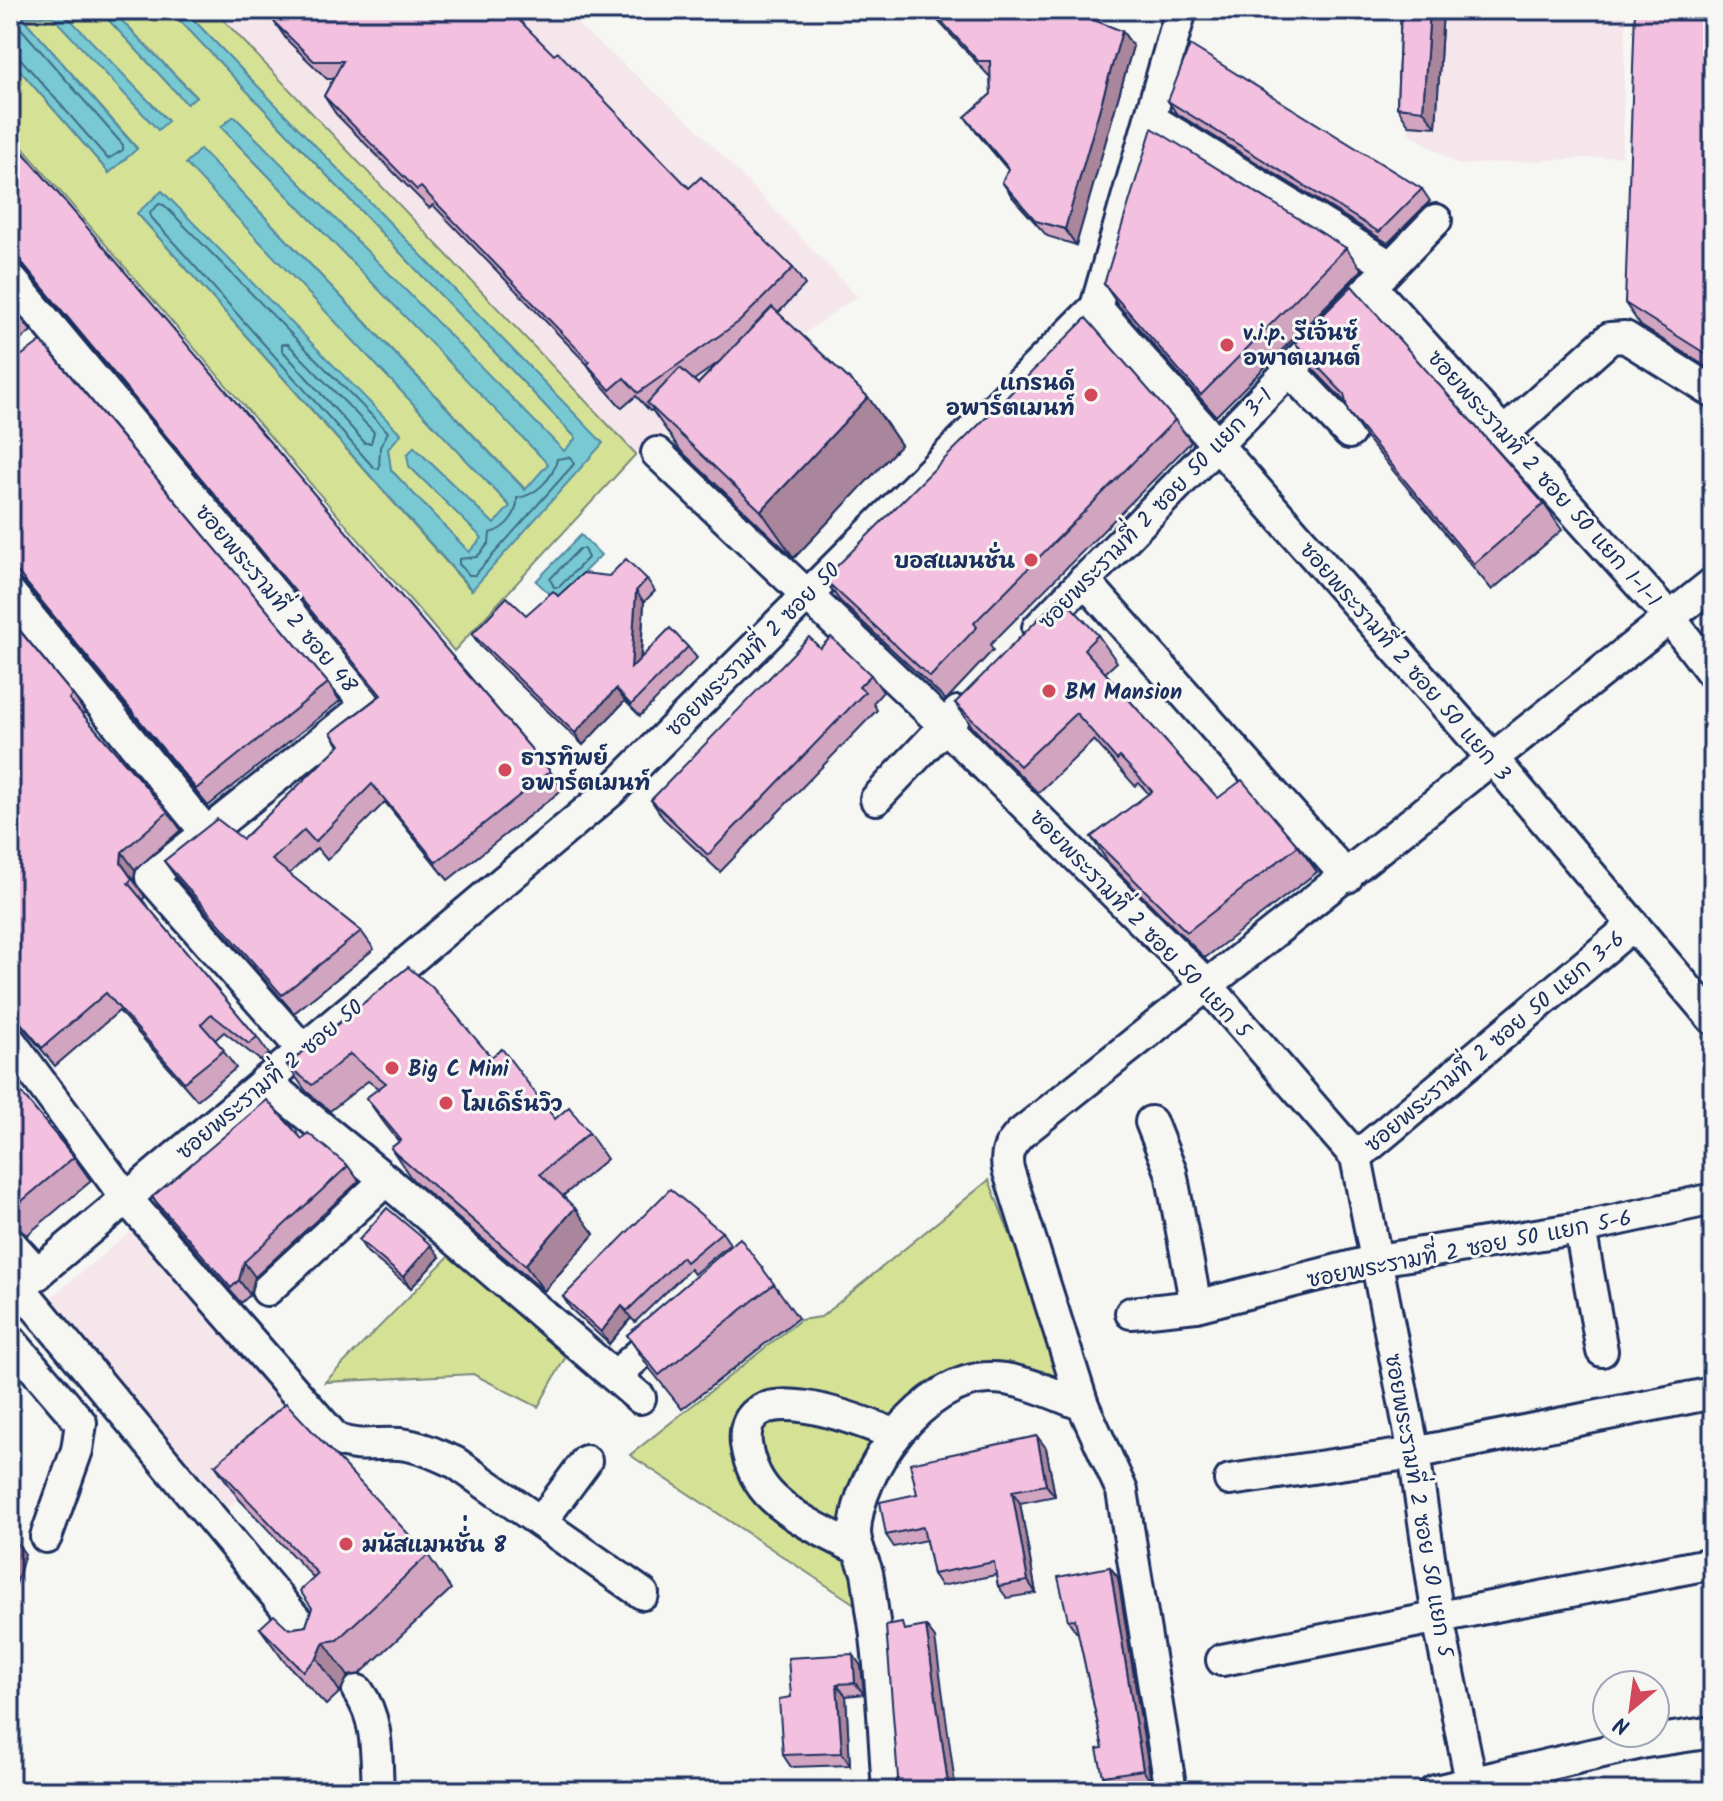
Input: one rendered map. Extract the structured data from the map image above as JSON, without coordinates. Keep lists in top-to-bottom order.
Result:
{
  "streets": {
    "street": [
      "ซอยพระรามที่ 2 ซอย 50 แยก 1-1-1",
      "ซอยพระรามที่ 2 ซอย 50 แยก 3-1",
      "ซอยพระรามที่ 2 ซอย 48",
      "ซอยพระรามที่ 2 ซอย 50",
      "ซอยพระรามที่ 2 ซอย 50 แยก 3",
      "ซอยพระรามที่ 2 ซอย 50 แยก 5",
      "ซอยพระรามที่ 2 ซอย 50 แยก 3-6",
      "ซอยพระรามที่ 2 ซอย 50 แยก 5-6"
    ]
  },
  "crossings": [
    ["ซอยพระรามที่ 2 ซอย 50 แยก 1-1-1", "ซอยพระรามที่ 2 ซอย 50 แยก 3-1"],
    ["ซอยพระรามที่ 2 ซอย 50 แยก 1-1-1", "ซอยพระรามที่ 2 ซอย 50"],
    ["ซอยพระรามที่ 2 ซอย 50 แยก 3-1", "ซอยพระรามที่ 2 ซอย 50 แยก 3"],
    ["ซอยพระรามที่ 2 ซอย 48", "ซอยพระรามที่ 2 ซอย 50"],
    ["ซอยพระรามที่ 2 ซอย 50", "ซอยพระรามที่ 2 ซอย 50 แยก 3"],
    ["ซอยพระรามที่ 2 ซอย 50", "ซอยพระรามที่ 2 ซอย 50 แยก 5"],
    ["ซอยพระรามที่ 2 ซอย 50 แยก 3", "ซอยพระรามที่ 2 ซอย 50 แยก 3-6"],
    ["ซอยพระรามที่ 2 ซอย 50 แยก 5", "ซอยพระรามที่ 2 ซอย 50 แยก 3-6"],
    ["ซอยพระรามที่ 2 ซอย 50 แยก 5", "ซอยพระรามที่ 2 ซอย 50 แยก 5-6"]
  ],
  "places": [
    "v.i.p. รีเจ้นซ์ อพาตเมนต์",
    "แกรนด์ อพาร์ตเมนท์",
    "บอสแมนชั่น",
    "BM Mansion",
    "ธารทิพย์ อพาร์ตเมนท์",
    "Big C Mini",
    "โมเดิร์นวิว",
    "มนัสแมนชั่่น 8"
  ],
  "north": "bottom left"
}
